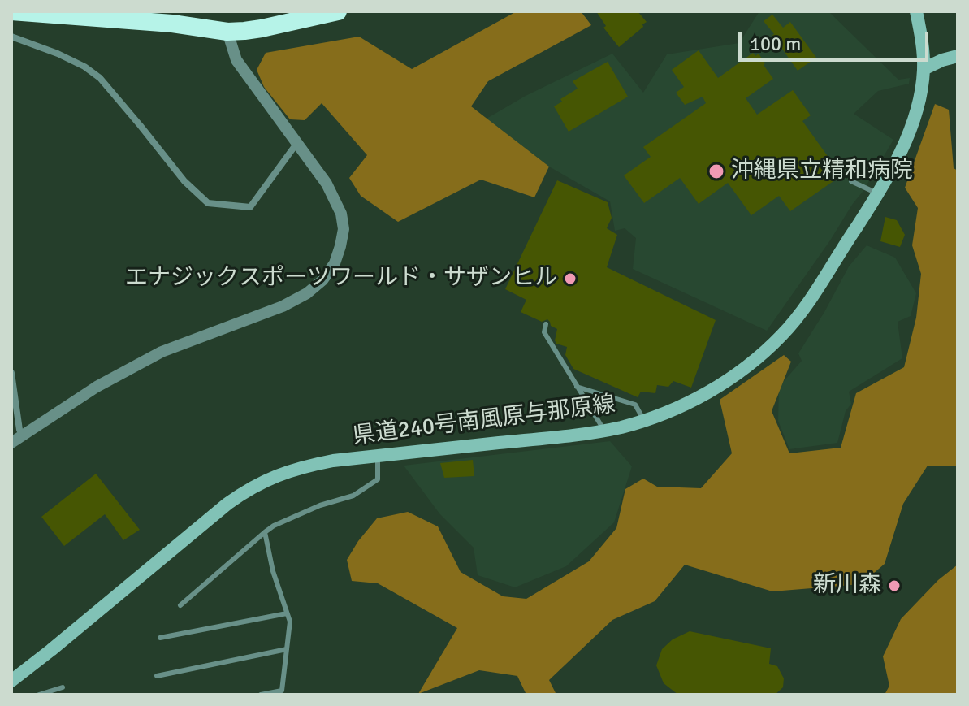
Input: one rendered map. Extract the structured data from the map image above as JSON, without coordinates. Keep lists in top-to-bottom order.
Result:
{
  "streets": {
    "main road": ["県道240号南風原与那原線"]
  },
  "places": ["沖縄県立精和病院", "エナジックスポーツワールド・サザンヒル", "新川森"],
  "scale_bar": "100 m"
}
